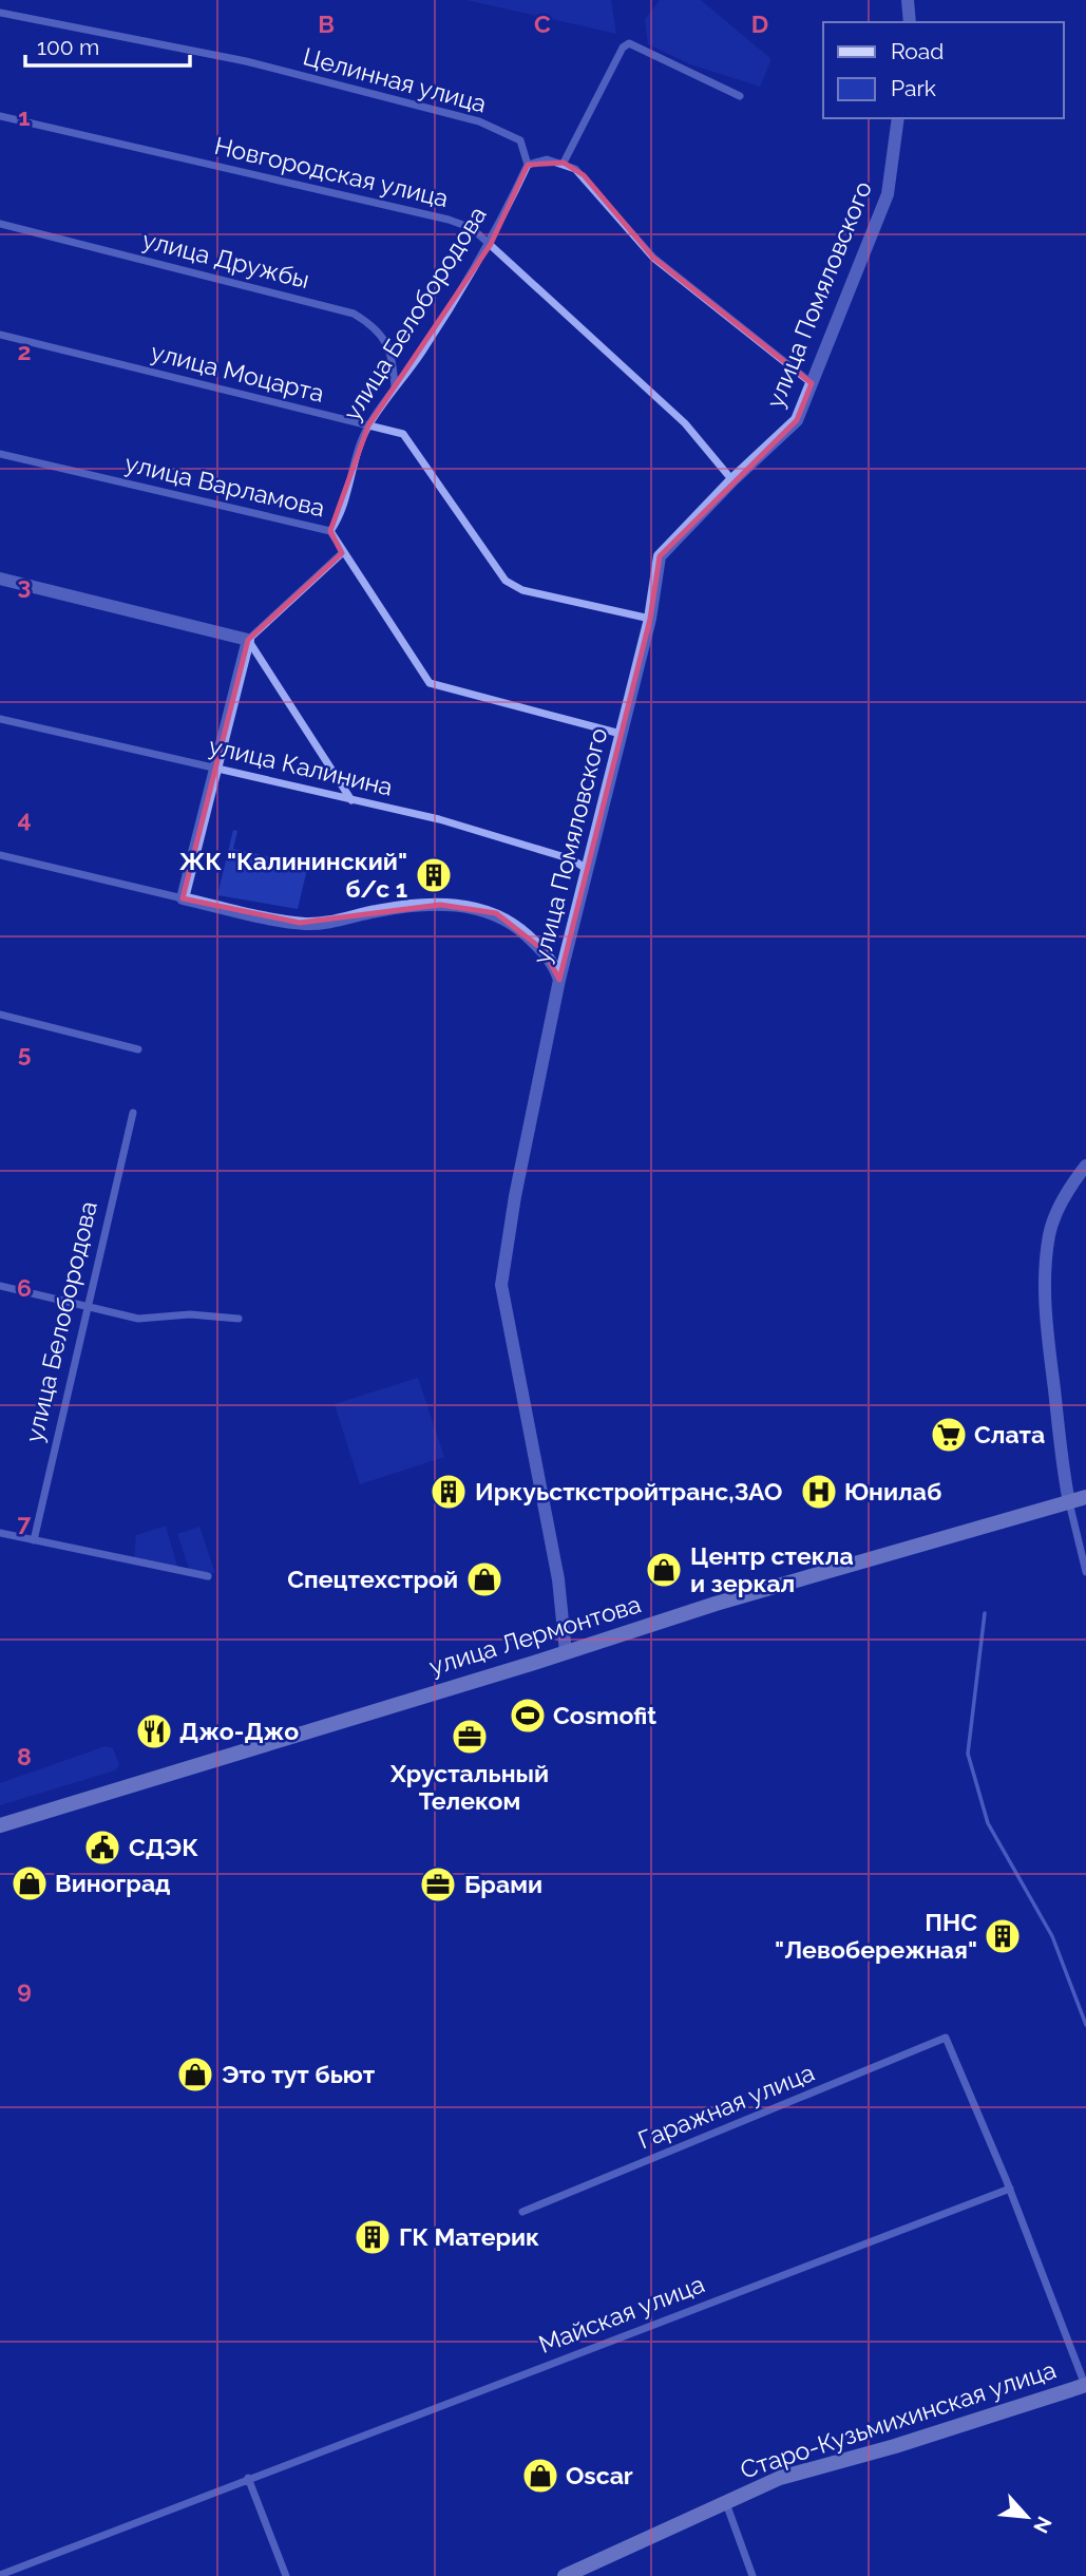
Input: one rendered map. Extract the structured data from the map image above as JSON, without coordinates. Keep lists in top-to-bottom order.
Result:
{
  "streets": {
    "main road": ["улица Лермонтова", "Старо-Кузьмихинская улица"],
    "street": [
      "Целинная улица",
      "Новгородская улица",
      "улица Дружбы",
      "улица Помяловского",
      "улица Белобородова",
      "улица Моцарта",
      "улица Варламова",
      "улица Калинина",
      "Гаражная улица",
      "Майская улица"
    ]
  },
  "crossings": [
    ["Целинная улица", "улица Белобородова"],
    ["Новгородская улица", "улица Помяловского"],
    ["Новгородская улица", "улица Белобородова"],
    ["улица Дружбы", "улица Белобородова"],
    ["улица Помяловского", "улица Моцарта"],
    ["улица Помяловского", "улица Варламова"],
    ["улица Помяловского", "улица Калинина"],
    ["улица Помяловского", "улица Лермонтова"],
    ["улица Белобородова", "улица Моцарта"],
    ["улица Белобородова", "улица Варламова"],
    ["Гаражная улица", "Майская улица"]
  ],
  "places": {
    "building": [
      "ЖК \"Калининский\" б/с 1",
      "Иркуьсткстройтранс,ЗАО",
      "ПНС \"Левобережная\"",
      "ГК Материк"
    ],
    "supermarket": ["Слата"],
    "hospital": ["Юнилаб"],
    "shop": [
      "Центр стекла и зеркал",
      "Спецтехстрой",
      "Виноград",
      "Это тут бьют",
      "Oscar"
    ],
    "sports": ["Cosmofit"],
    "restaurant": ["Джо-Джо"],
    "office": ["Хрустальный Телеком", "Брами"],
    "public building": ["СДЭК"]
  },
  "legend": ["Road", "Park"],
  "scale_bar": "100 m",
  "north": "bottom right",
  "grid": {
    "columns": ["B", "C", "D"],
    "rows": [
      "1",
      "2",
      "3",
      "4",
      "5",
      "6",
      "7",
      "8",
      "9"
    ]
  }
}
